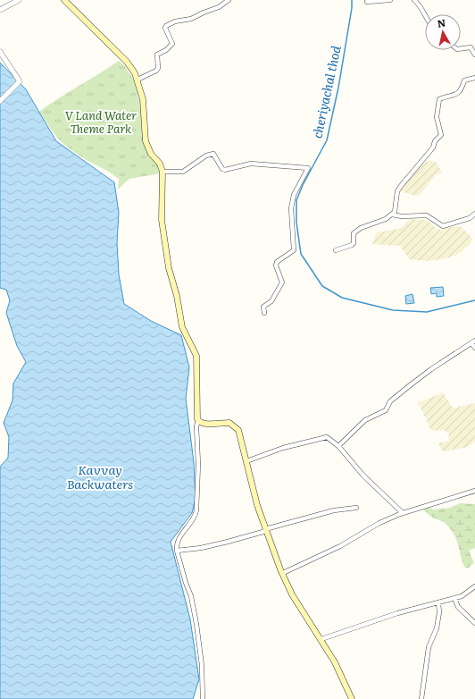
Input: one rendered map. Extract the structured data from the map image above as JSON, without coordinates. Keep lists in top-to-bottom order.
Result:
{
  "water": ["cheriyachal thod", "Kavvay Backwaters"],
  "parks": ["V Land Water Theme Park"],
  "north": "top"
}
